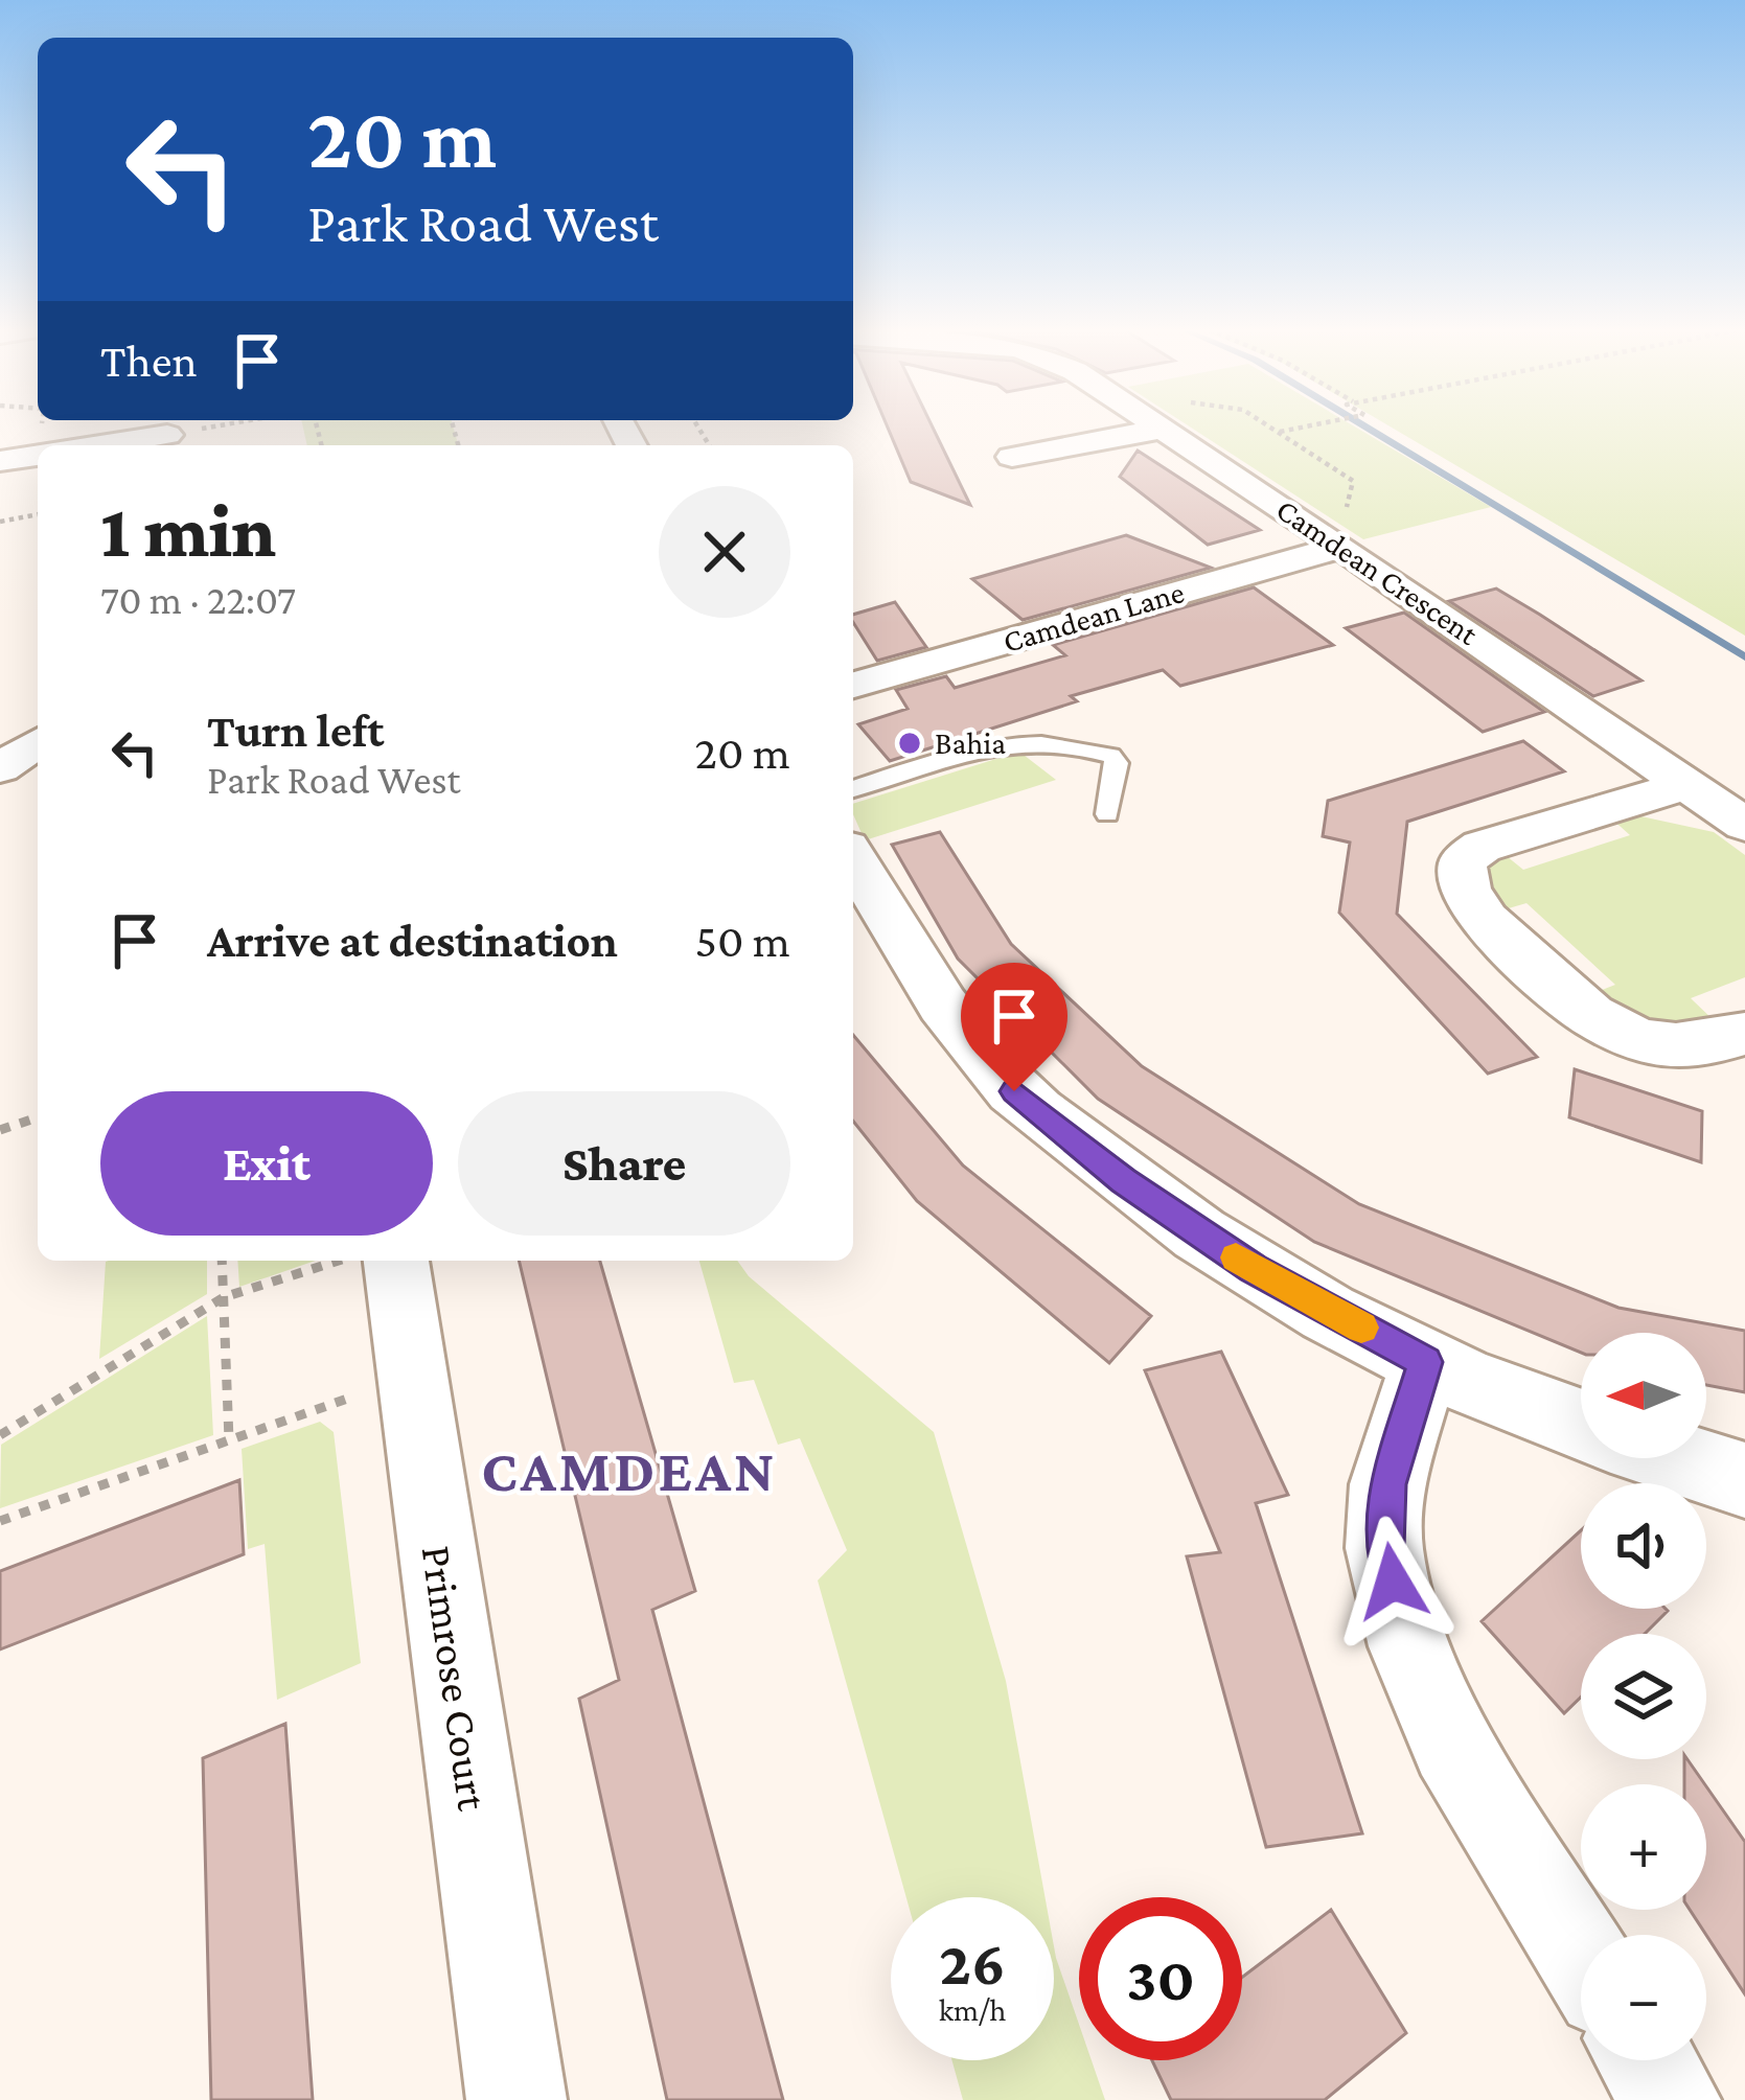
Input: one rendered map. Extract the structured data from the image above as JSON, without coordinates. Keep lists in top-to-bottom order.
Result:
{
  "streets": {
    "street": ["Camdean Crescent", "Camdean Lane", "Primrose Court"]
  },
  "crossings": [
    ["Camdean Crescent", "Camdean Lane"]
  ],
  "districts": ["CAMDEAN"],
  "places": ["Bahia"],
  "north": "left",
  "page": {
    "turn": ["20 m", "Park Road West"],
    "then": "Then",
    "heading": ["1 min", "70 m · 22:07"],
    "list": [
      {
        "name": "Turn left",
        "note": "Park Road West",
        "value": "20 m"
      },
      {
        "name": "Arrive at destination",
        "value": "50 m"
      }
    ],
    "buttons": ["Exit", "Share"],
    "map_buttons": ["+", "−"],
    "speed": "26 km/h",
    "limit": "30"
  }
}
